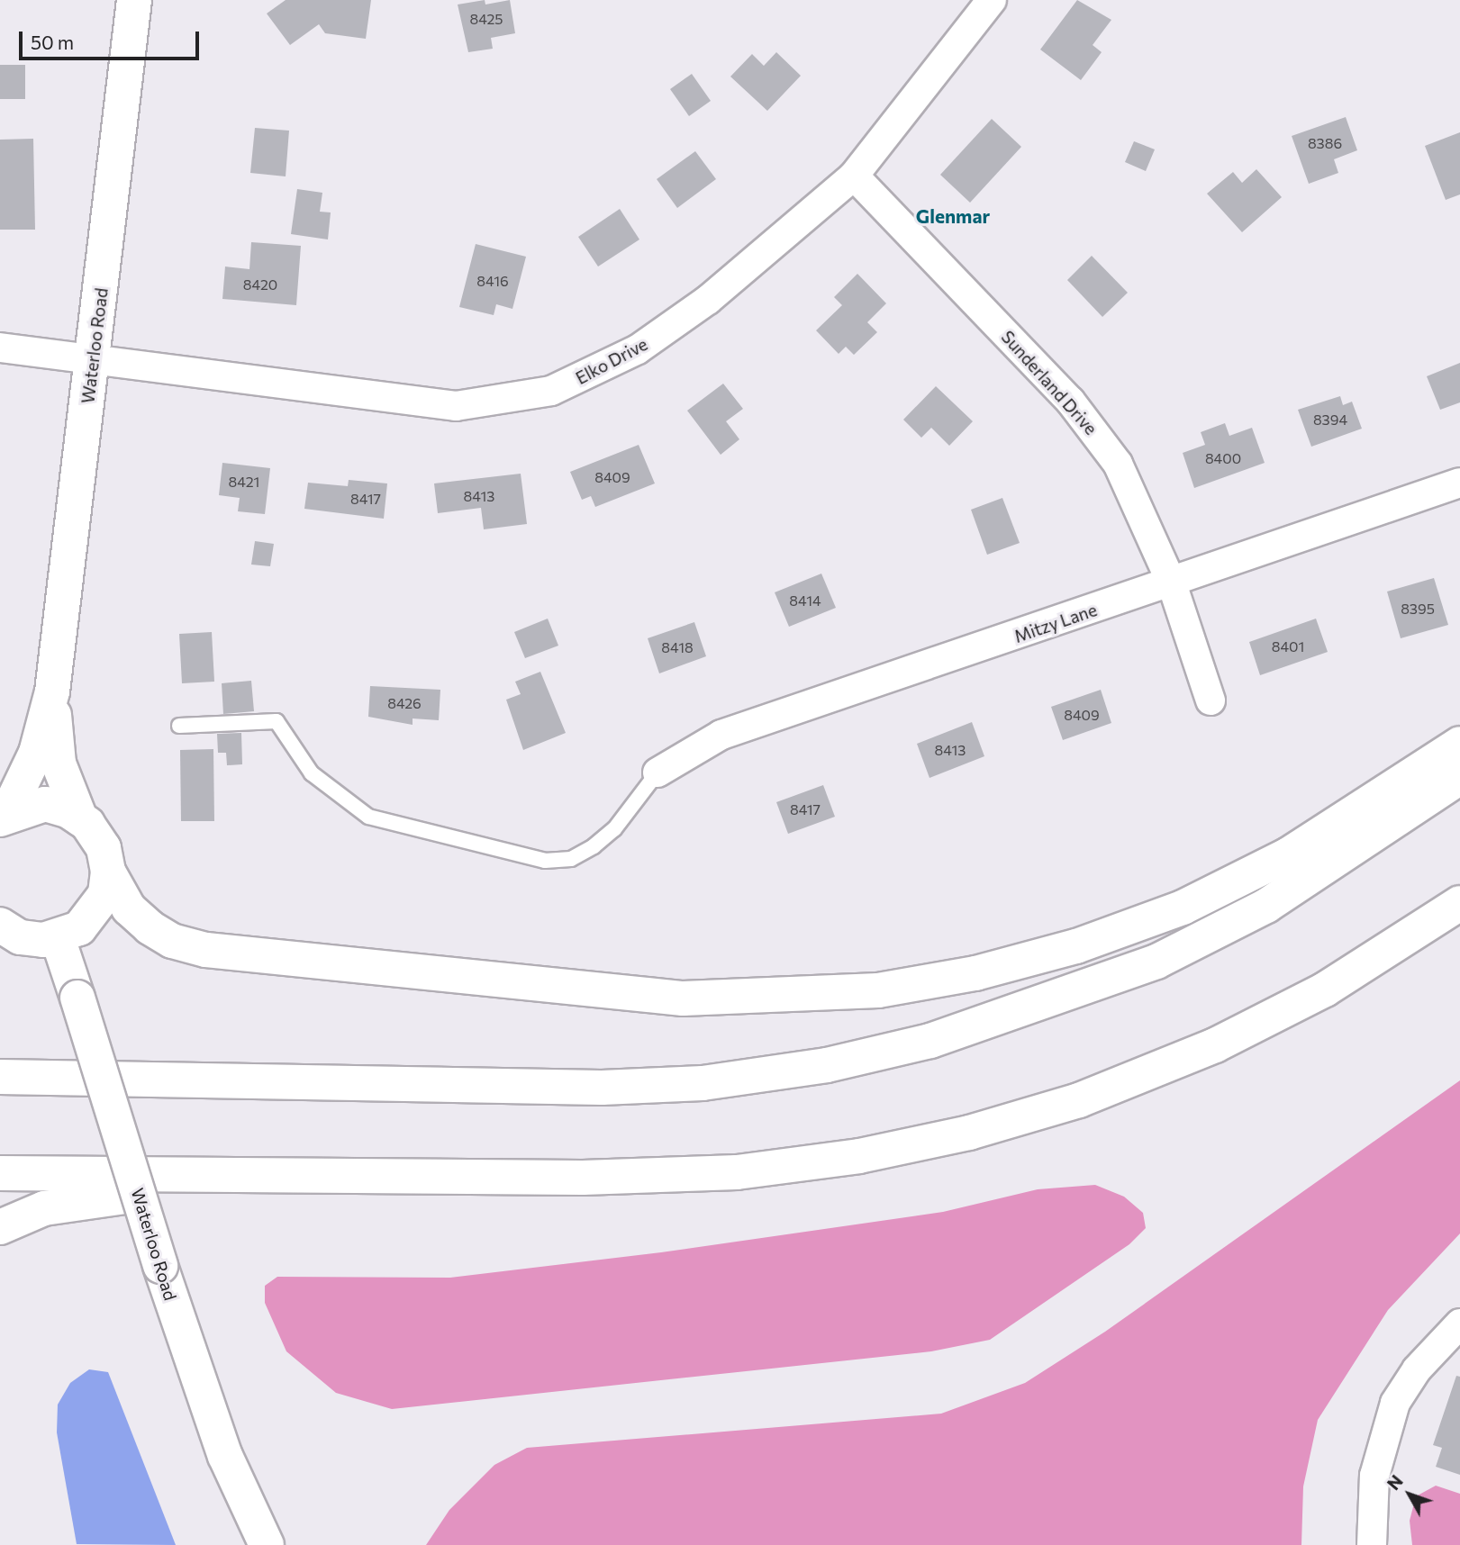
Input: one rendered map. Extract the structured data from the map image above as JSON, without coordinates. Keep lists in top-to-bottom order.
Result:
{
  "streets": {
    "main road": ["Waterloo Road"],
    "street": ["Elko Drive", "Sunderland Drive", "Mitzy Lane"]
  },
  "crossings": [
    ["Waterloo Road", "Elko Drive"],
    ["Elko Drive", "Sunderland Drive"],
    ["Sunderland Drive", "Mitzy Lane"]
  ],
  "districts": ["Glenmar"],
  "house_numbers": [
    "8425",
    "8386",
    "8416",
    "8420",
    "8394",
    "8400",
    "8409",
    "8421",
    "8413",
    "8417",
    "8414",
    "8395",
    "8401",
    "8418",
    "8426",
    "8409",
    "8413",
    "8417"
  ],
  "scale_bar": "50 m",
  "north": "top left"
}
